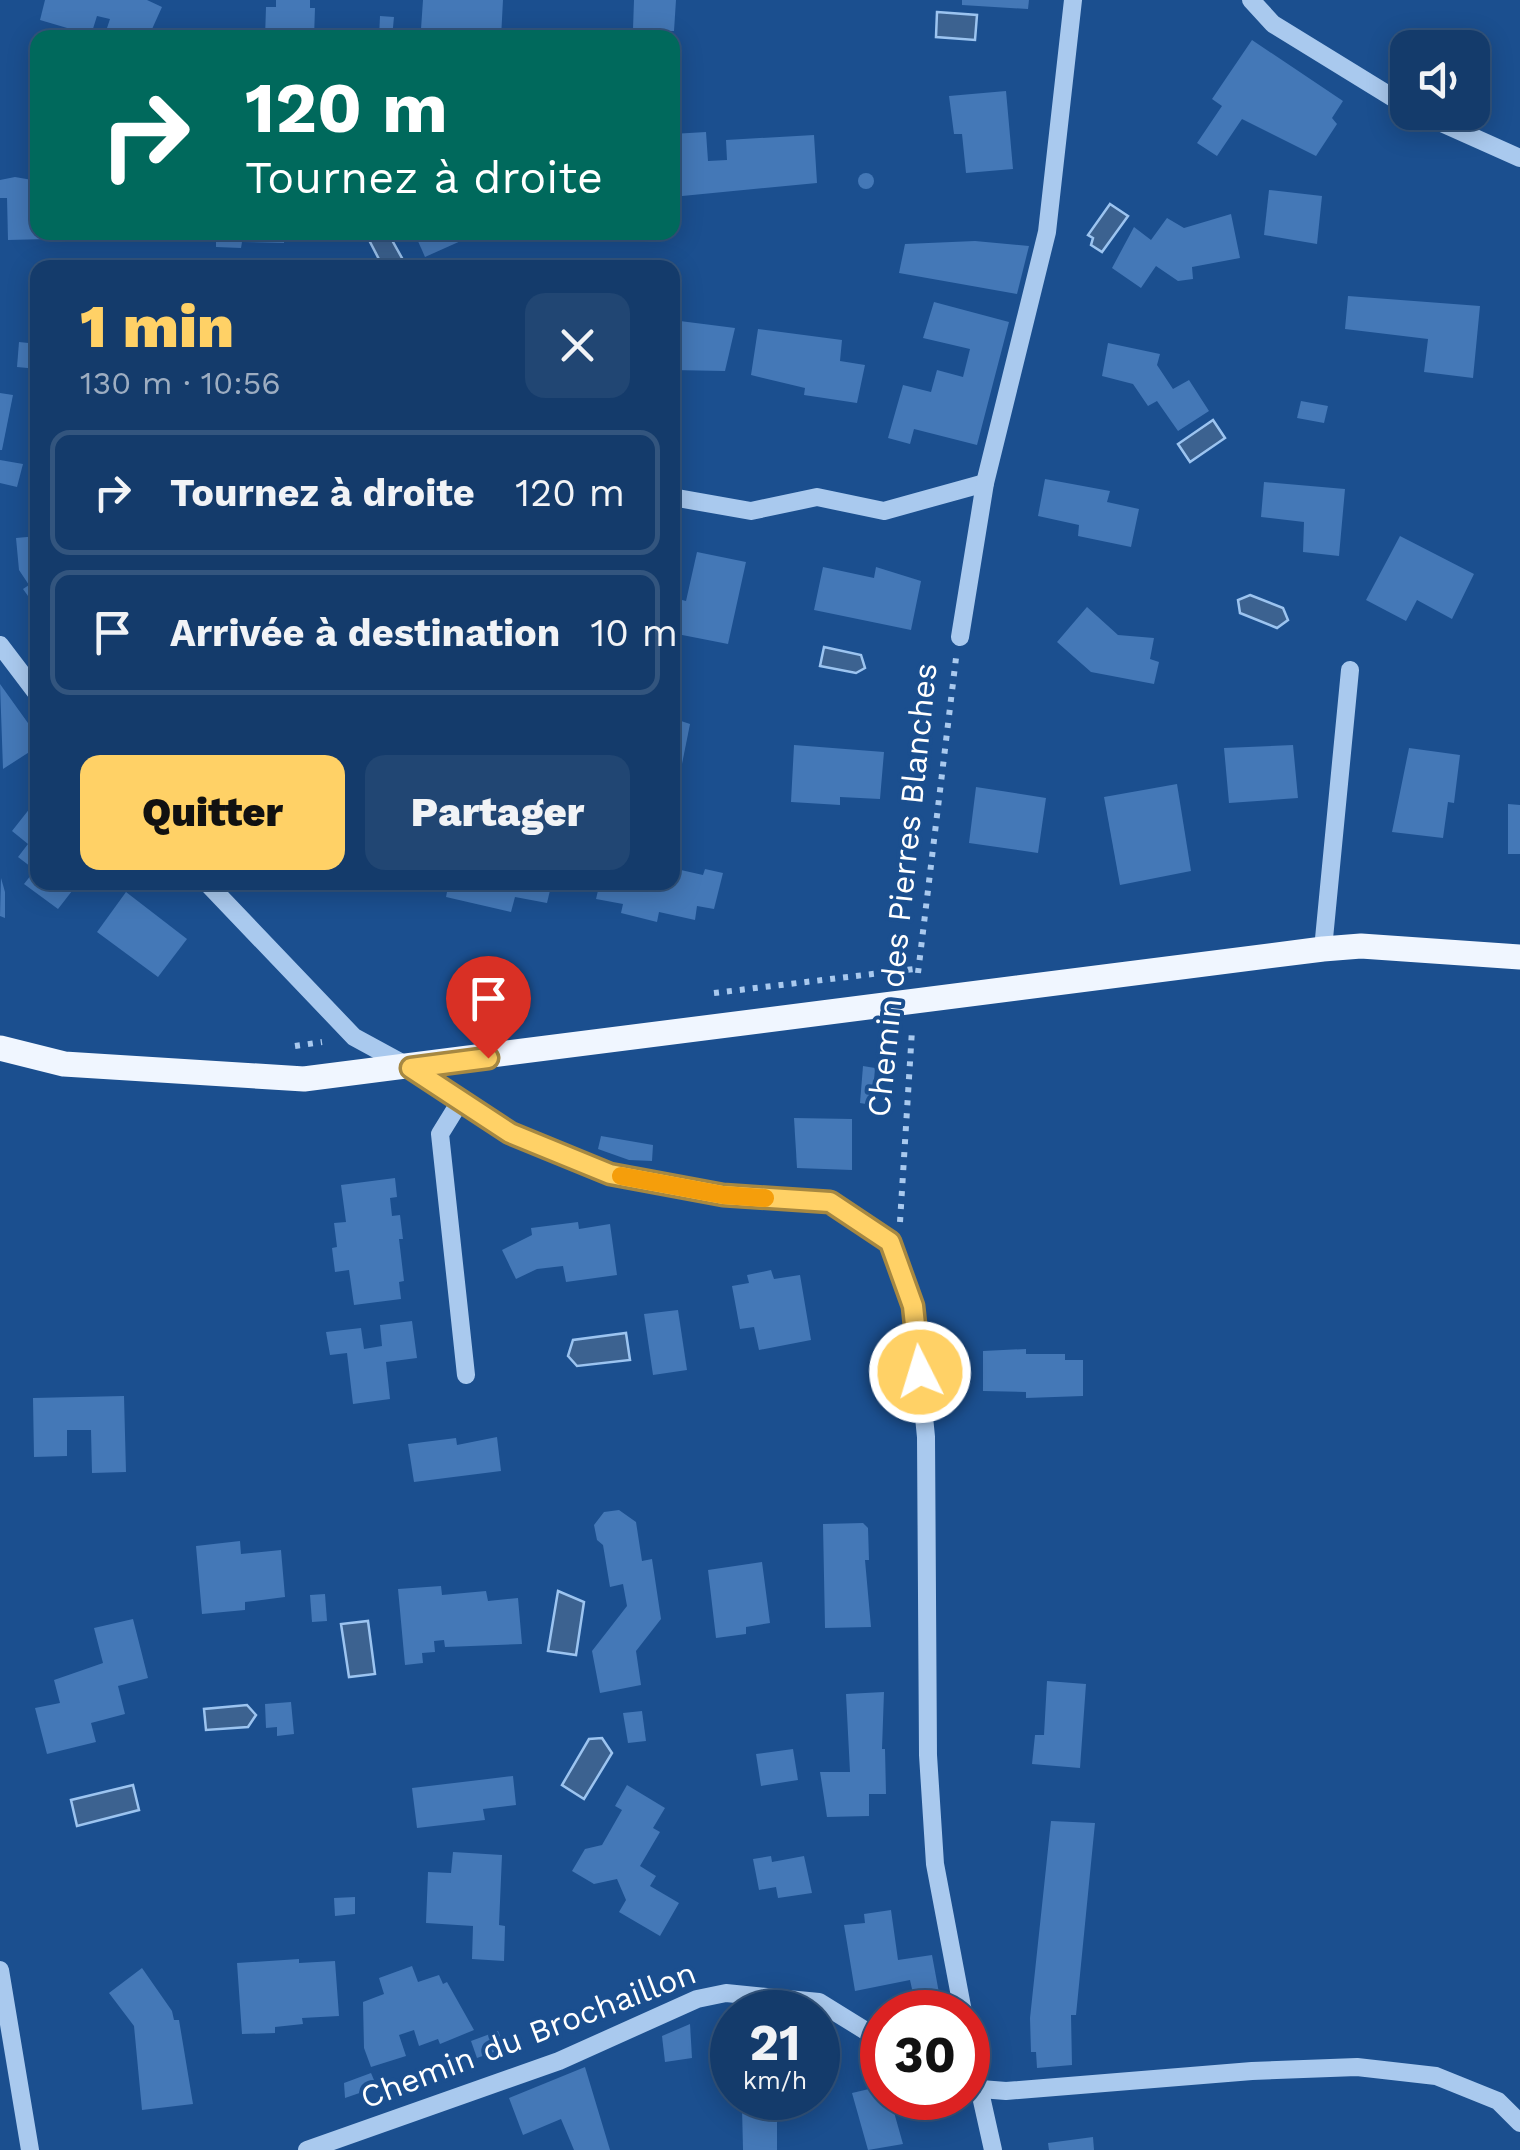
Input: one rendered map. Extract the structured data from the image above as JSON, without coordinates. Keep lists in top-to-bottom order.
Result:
{
  "streets": {
    "street": ["Chemin des Pierres Blanches", "Chemin du Brochaillon"]
  },
  "page": {
    "turn": ["120 m", "Tournez à droite"],
    "heading": ["1 min", "130 m · 10:56"],
    "list": [
      {
        "name": "Tournez à droite",
        "value": "120 m"
      },
      {
        "name": "Arrivée à destination",
        "value": "10 m"
      }
    ],
    "buttons": ["Quitter", "Partager"],
    "speed": "21 km/h",
    "limit": "30"
  }
}
